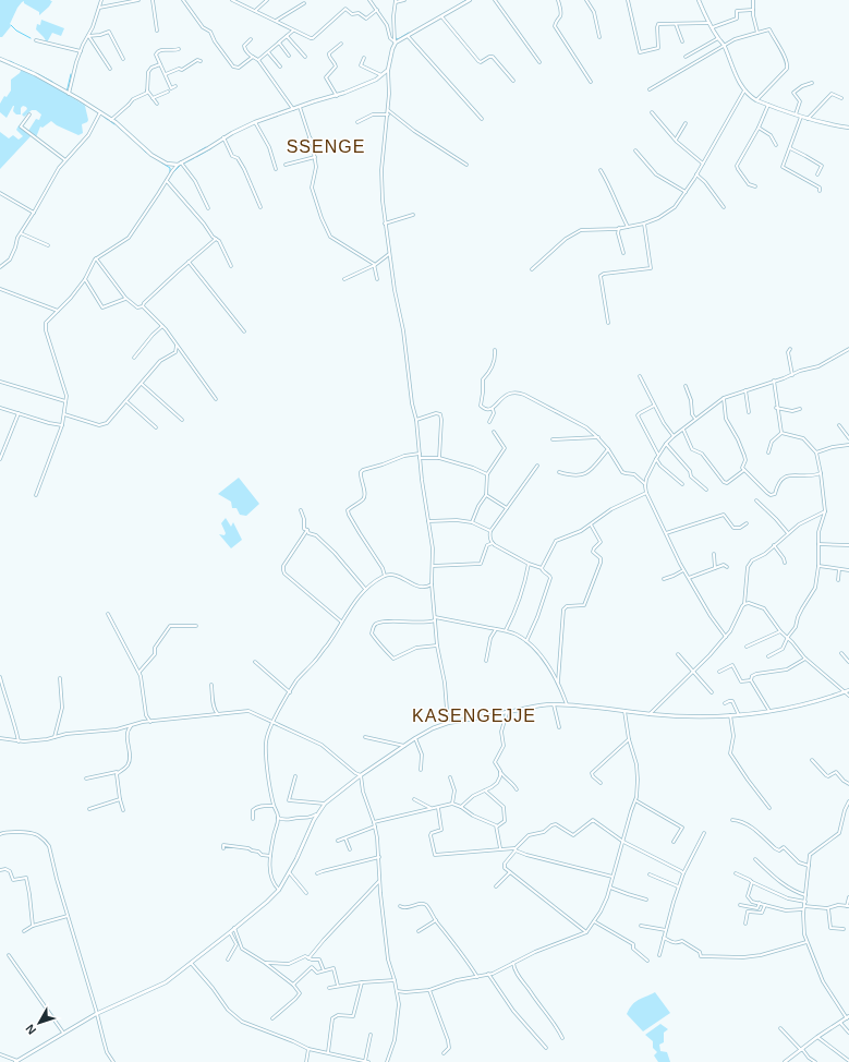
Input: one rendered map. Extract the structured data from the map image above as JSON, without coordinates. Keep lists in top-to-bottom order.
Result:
{
  "districts": ["SSENGE", "KASENGEJJE"],
  "north": "bottom left"
}
